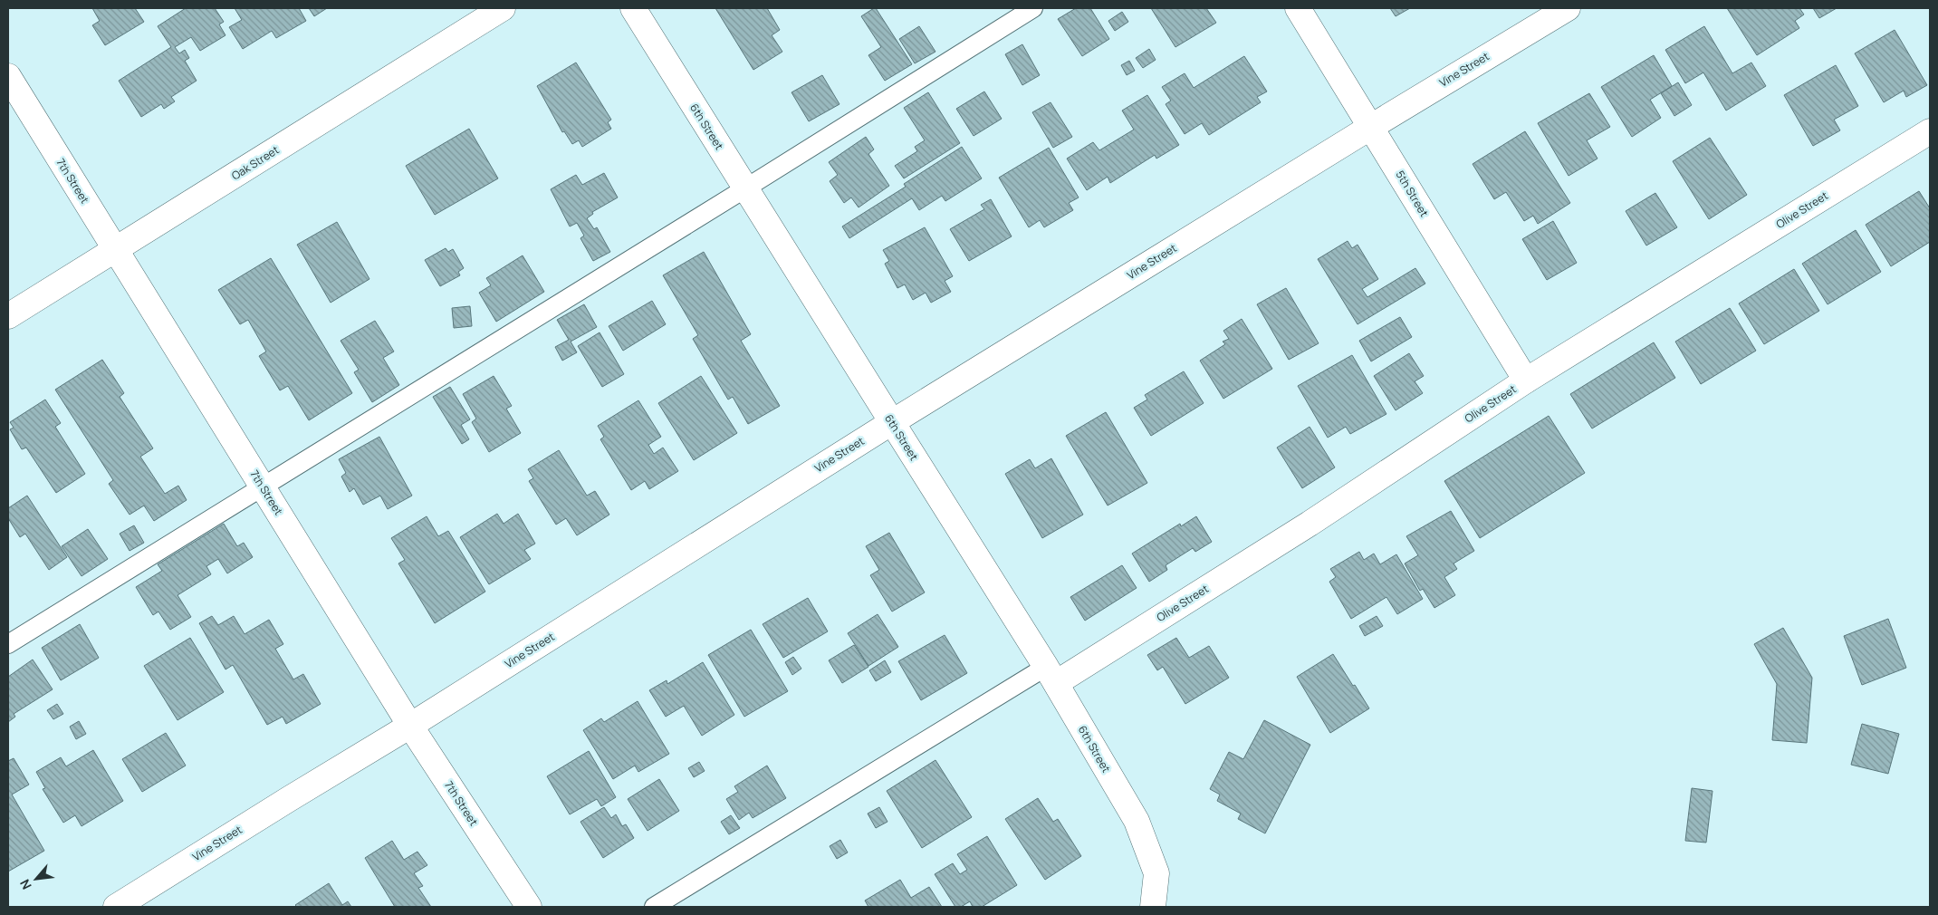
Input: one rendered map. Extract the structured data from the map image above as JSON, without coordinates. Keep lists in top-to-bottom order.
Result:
{
  "streets": {
    "street": [
      "Vine Street",
      "6th Street",
      "Oak Street",
      "7th Street",
      "5th Street",
      "Olive Street"
    ]
  },
  "crossings": [
    ["Vine Street", "6th Street"],
    ["Vine Street", "7th Street"],
    ["Vine Street", "5th Street"],
    ["6th Street", "Olive Street"],
    ["Oak Street", "7th Street"],
    ["5th Street", "Olive Street"]
  ],
  "north": "bottom left"
}
